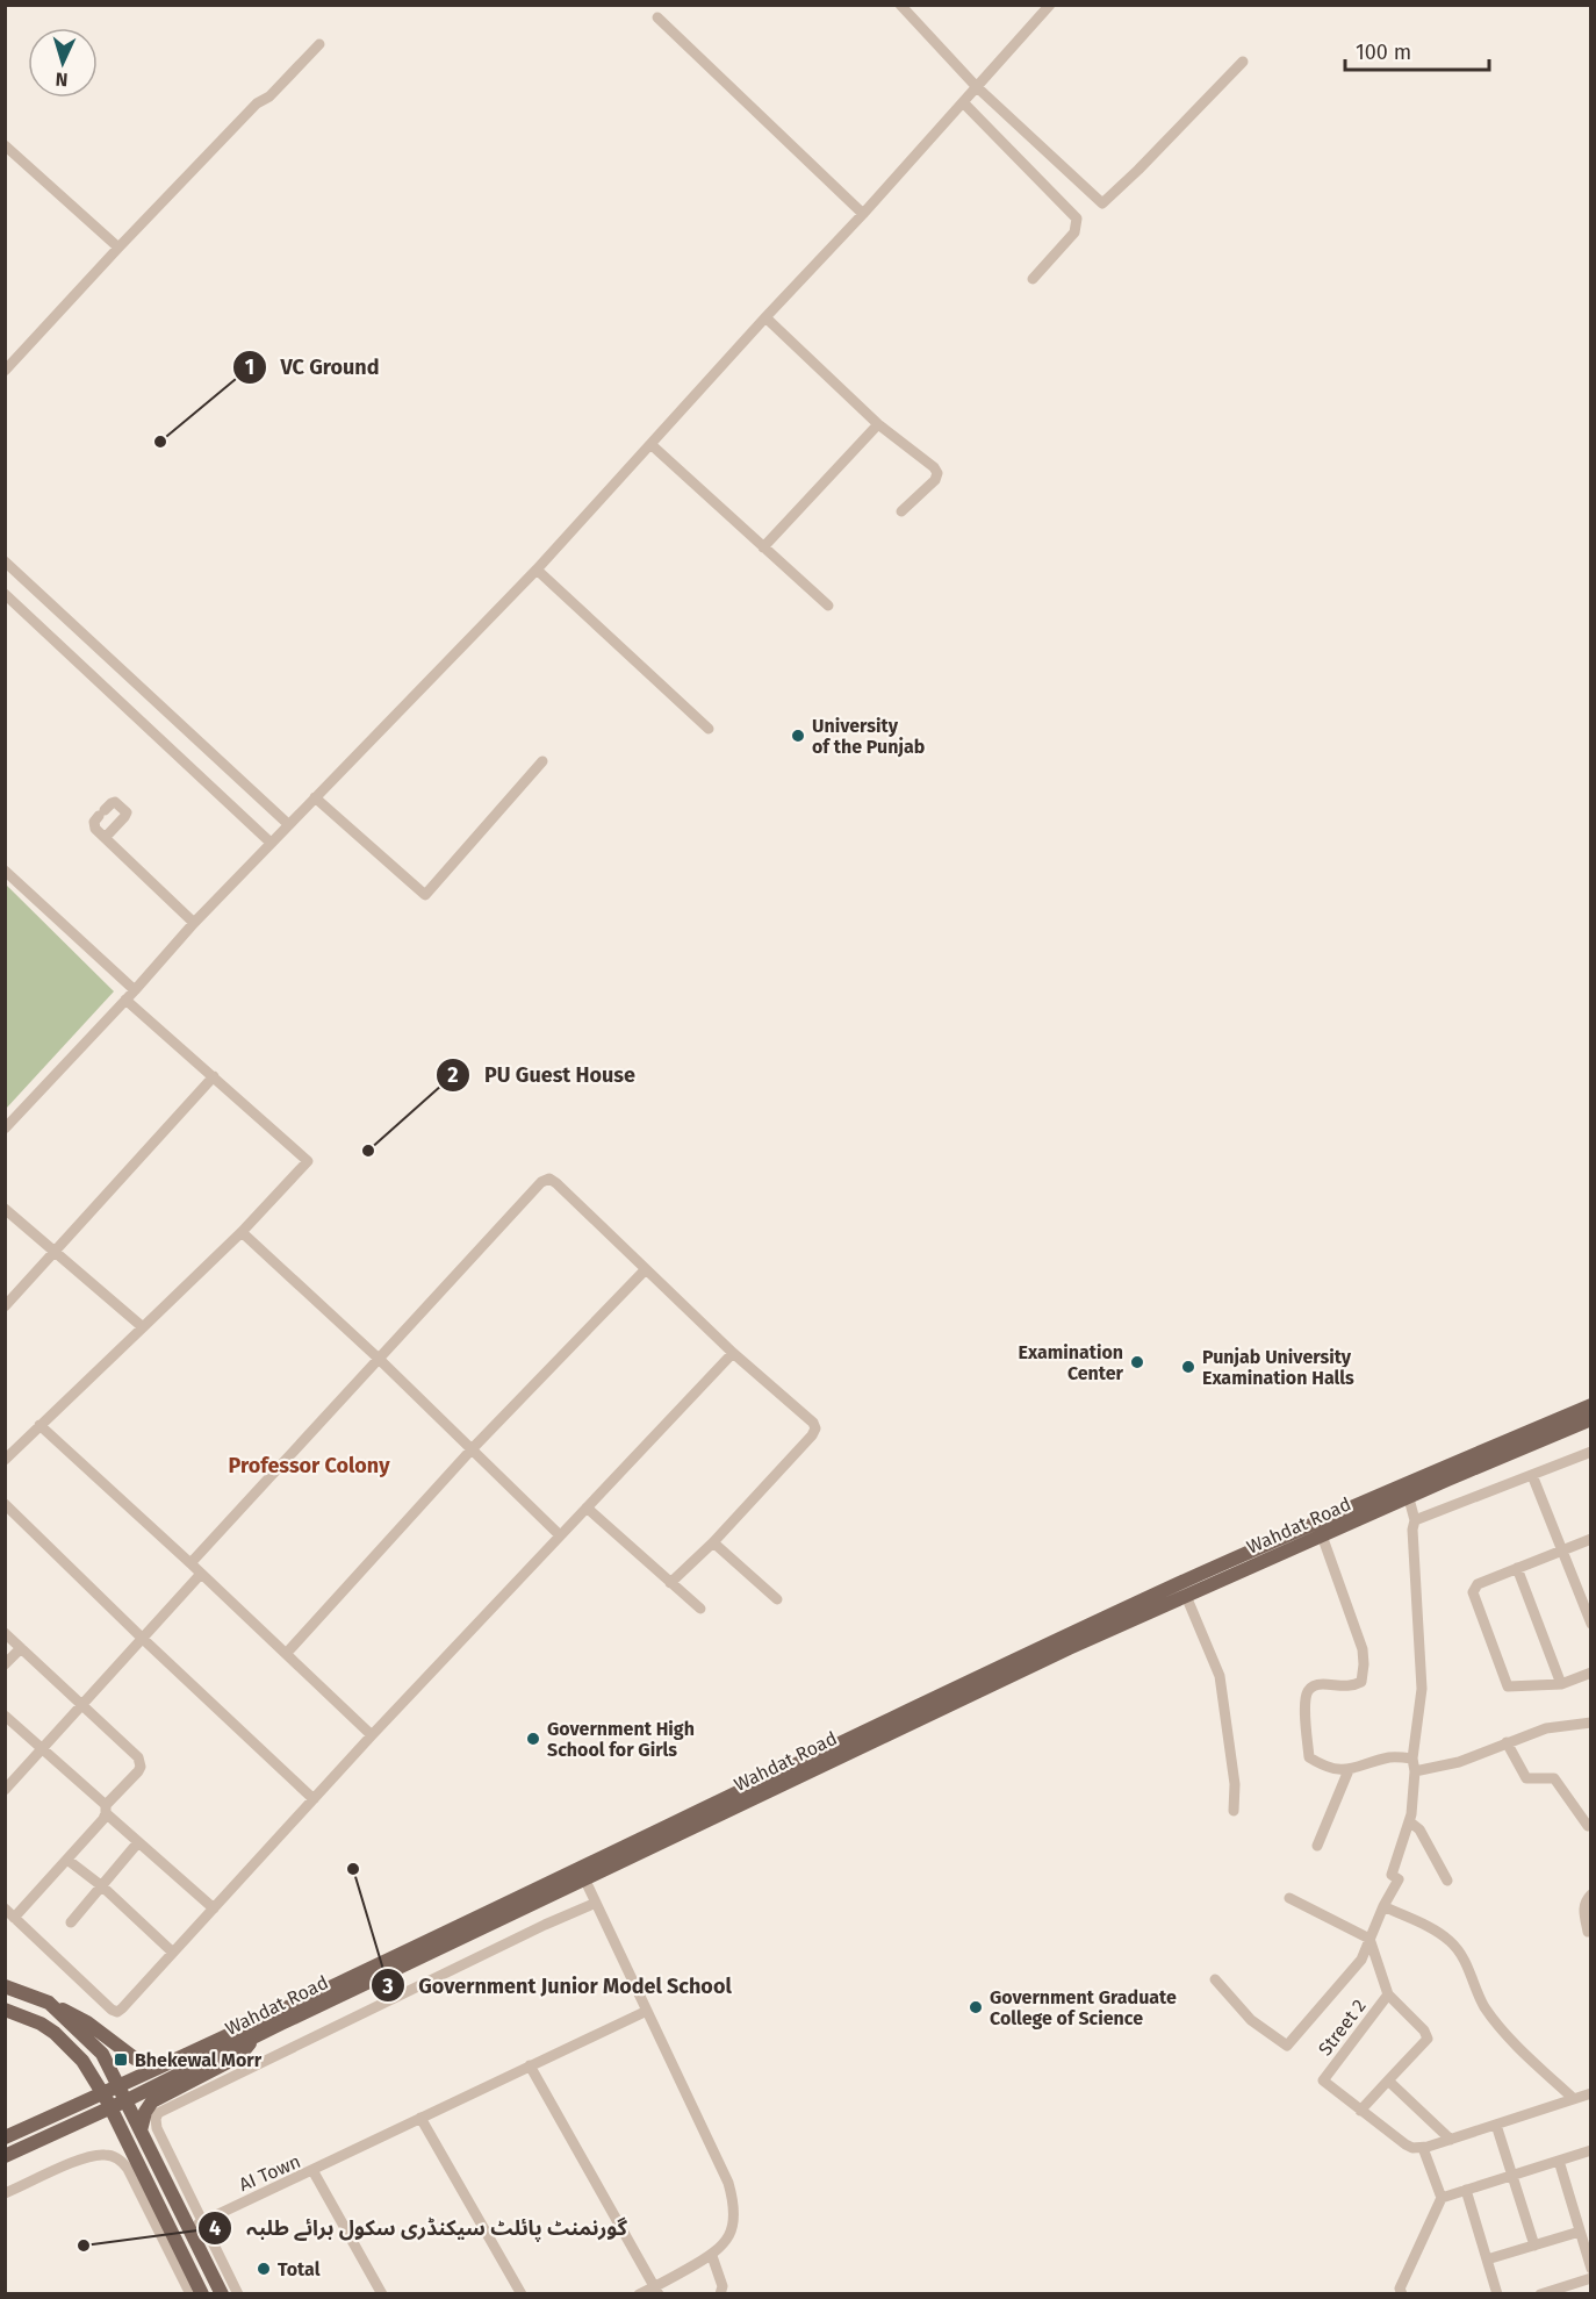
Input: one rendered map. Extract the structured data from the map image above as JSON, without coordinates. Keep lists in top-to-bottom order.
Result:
{
  "streets": {
    "main road": ["Wahdat Road"],
    "street": ["Street 2", "AI Town"]
  },
  "districts": ["Professor Colony"],
  "places": {
    "other": [
      "VC Ground",
      "University of the Punjab",
      "PU Guest House",
      "Examination Center",
      "Punjab University Examination Halls",
      "Government High School for Girls",
      "Government Junior Model School",
      "Government Graduate College of Science",
      "گورنمنٹ پائلٹ سیکنڈری سکول برائے طلبہ",
      "Total"
    ],
    "transit": ["Bhekewal Morr"]
  },
  "scale_bar": "100 m",
  "north": "bottom"
}
